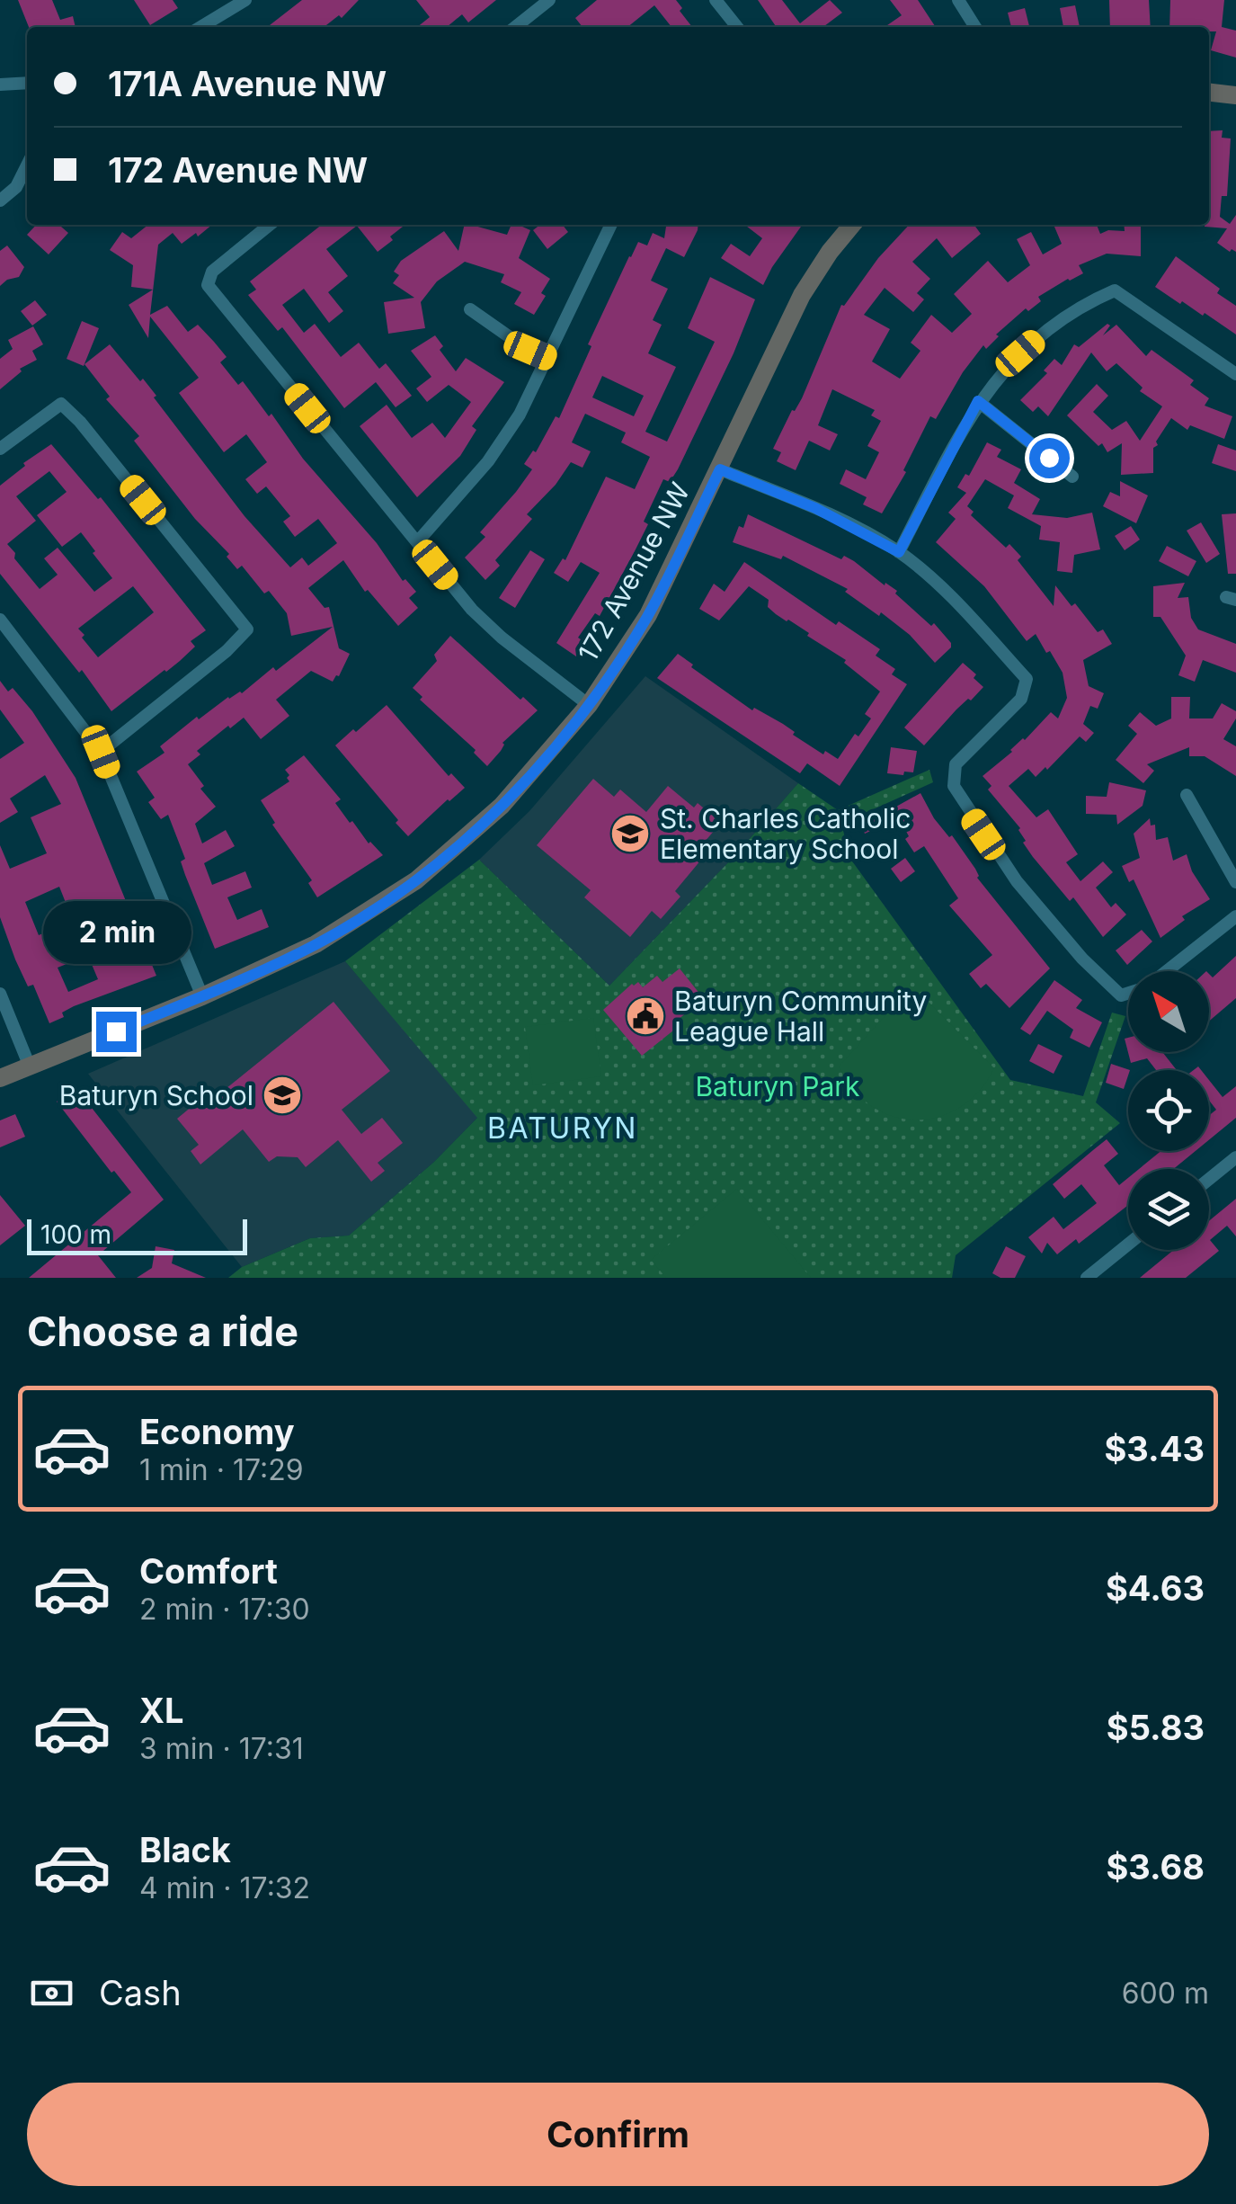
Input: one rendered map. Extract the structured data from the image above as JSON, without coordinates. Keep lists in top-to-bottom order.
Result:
{
  "streets": {
    "street": ["172 Avenue NW"]
  },
  "districts": ["BATURYN"],
  "parks": ["Baturyn Park"],
  "places": {
    "school or university": ["St. Charles Catholic Elementary School", "Baturyn School"],
    "public building": ["Baturyn Community League Hall"]
  },
  "scale_bar": "100 m",
  "north": "top left",
  "page": {
    "banner": ["171A Avenue NW", "172 Avenue NW"],
    "bubble": "2 min",
    "scale": "100 m",
    "heading": "Choose a ride",
    "list": [
      {
        "name": "Economy",
        "note": "1 min · 17:29",
        "value": "$3.43"
      },
      {
        "name": "Comfort",
        "note": "2 min · 17:30",
        "value": "$4.63"
      },
      {
        "name": "XL",
        "note": "3 min · 17:31",
        "value": "$5.83"
      },
      {
        "name": "Black",
        "note": "4 min · 17:32",
        "value": "$3.68"
      }
    ],
    "pay": ["Cash", "600 m"],
    "buttons": "Confirm"
  }
}
